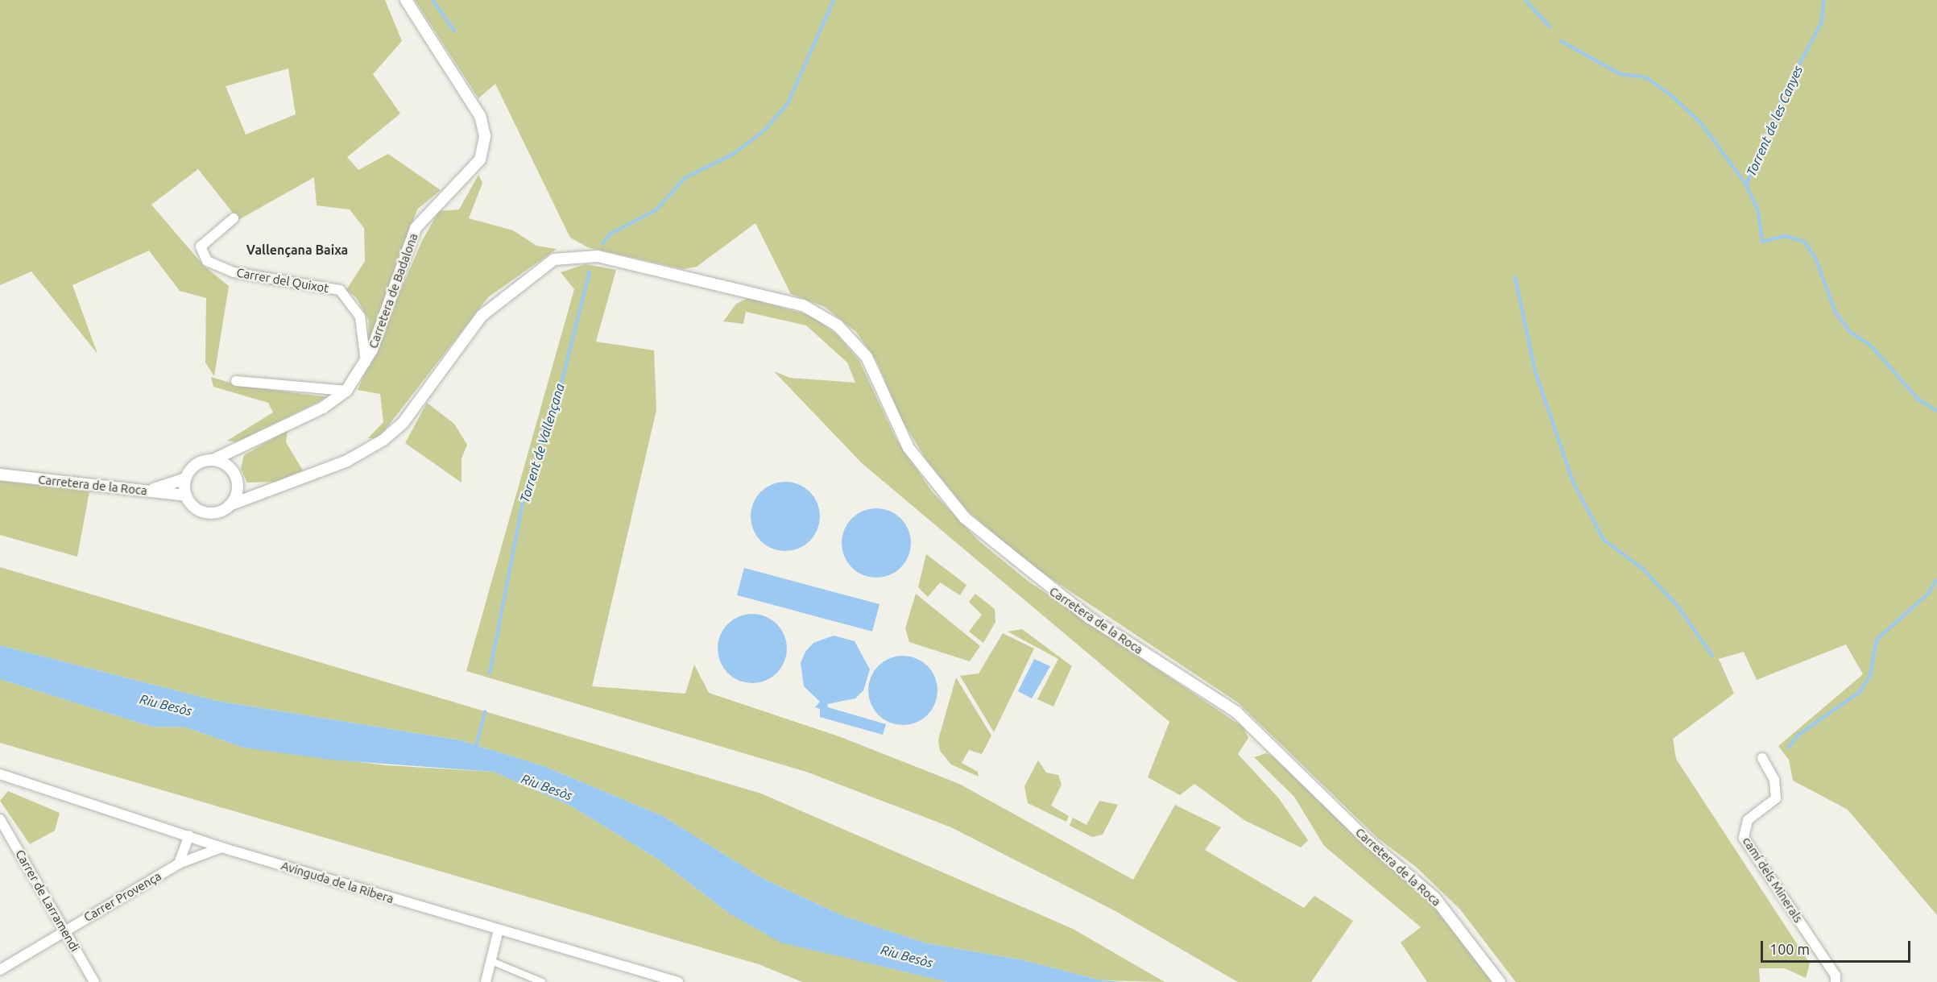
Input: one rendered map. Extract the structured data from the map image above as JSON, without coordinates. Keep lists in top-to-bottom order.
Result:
{
  "streets": {
    "street": [
      "Carrer del Quixot",
      "Carretera de Badalona",
      "Carretera de la Roca",
      "camí dels Minerals",
      "Avinguda de la Ribera",
      "Carrer Provença",
      "Carrer de Larramendi"
    ]
  },
  "crossings": [
    ["Carrer del Quixot", "Carretera de Badalona"],
    ["Carretera de Badalona", "Carretera de la Roca"],
    ["Avinguda de la Ribera", "Carrer Provença"],
    ["Carrer Provença", "Carrer de Larramendi"]
  ],
  "districts": ["Vallençana Baixa"],
  "water": ["Torrent de les Canyes", "Torrent de Vallençana", "Riu Besòs"],
  "scale_bar": "100 m"
}
